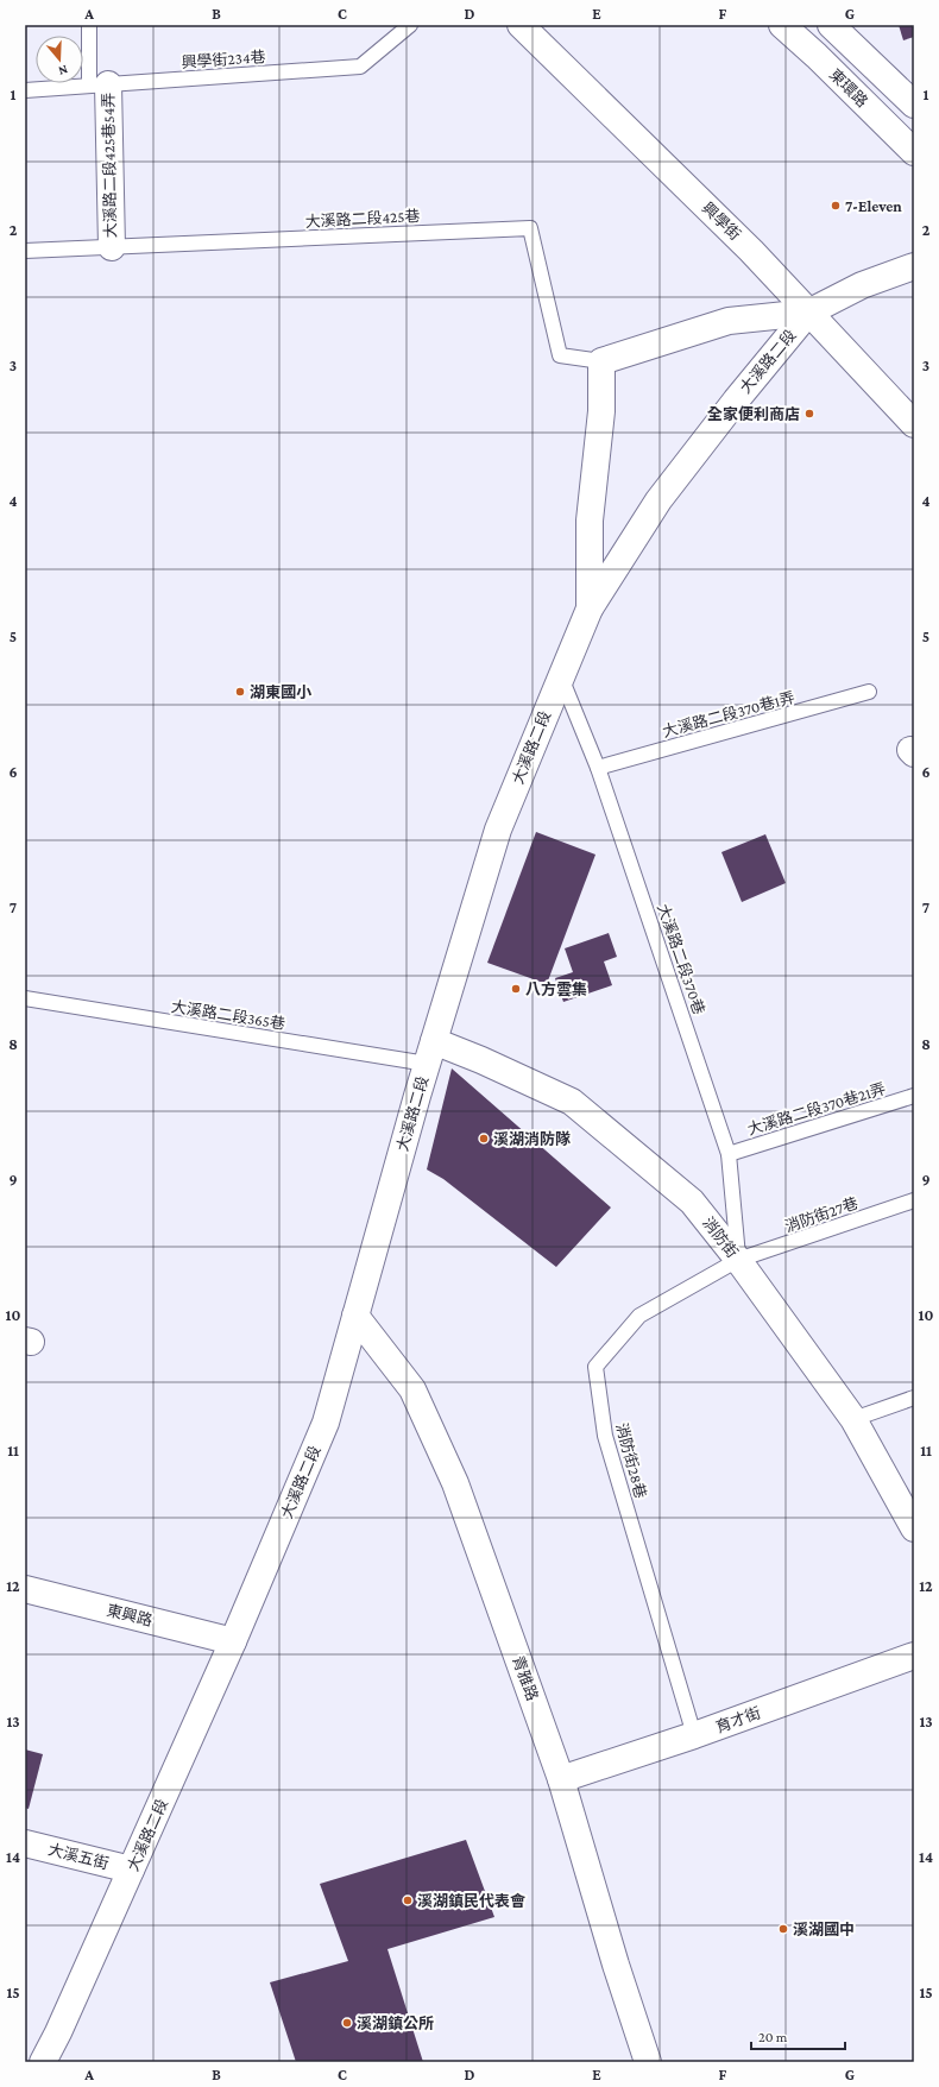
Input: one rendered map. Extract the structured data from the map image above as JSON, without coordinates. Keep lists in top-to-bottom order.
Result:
{
  "streets": {
    "street": [
      "東環路",
      "大溪路二段425巷54弄",
      "興學街",
      "大溪路二段",
      "消防街",
      "東興路",
      "青雅路",
      "育才街",
      "大溪五街"
    ],
    "lane": [
      "興學街234巷",
      "大溪路二段425巷",
      "大溪路二段370巷1弄",
      "大溪路二段370巷",
      "大溪路二段365巷",
      "大溪路二段370巷21弄",
      "消防街27巷",
      "消防街28巷"
    ]
  },
  "crossings": [
    ["興學街234巷", "大溪路二段425巷54弄"],
    ["大溪路二段425巷54弄", "大溪路二段425巷"],
    ["興學街", "大溪路二段"],
    ["大溪路二段", "大溪路二段370巷"],
    ["大溪路二段", "大溪路二段365巷"],
    ["大溪路二段", "消防街"],
    ["大溪路二段", "東興路"],
    ["大溪路二段", "青雅路"],
    ["大溪路二段", "大溪五街"],
    ["大溪路二段370巷1弄", "大溪路二段370巷"],
    ["大溪路二段370巷", "大溪路二段370巷21弄"],
    ["大溪路二段370巷", "消防街27巷"],
    ["大溪路二段370巷", "消防街"],
    ["大溪路二段370巷", "消防街28巷"],
    ["大溪路二段365巷", "消防街"],
    ["消防街27巷", "消防街"],
    ["消防街27巷", "消防街28巷"],
    ["消防街", "消防街28巷"],
    ["消防街28巷", "育才街"],
    ["青雅路", "育才街"]
  ],
  "places": [
    "7-Eleven",
    "全家便利商店",
    "湖東國小",
    "八方雲集",
    "溪湖消防隊",
    "溪湖鎮民代表會",
    "溪湖國中",
    "溪湖鎮公所"
  ],
  "scale_bar": "20 m",
  "north": "bottom",
  "grid": {
    "columns": [
      "A",
      "B",
      "C",
      "D",
      "E",
      "F",
      "G"
    ],
    "rows": [
      "1",
      "2",
      "3",
      "4",
      "5",
      "6",
      "7",
      "8",
      "9",
      "10",
      "11",
      "12",
      "13",
      "14",
      "15"
    ]
  }
}
